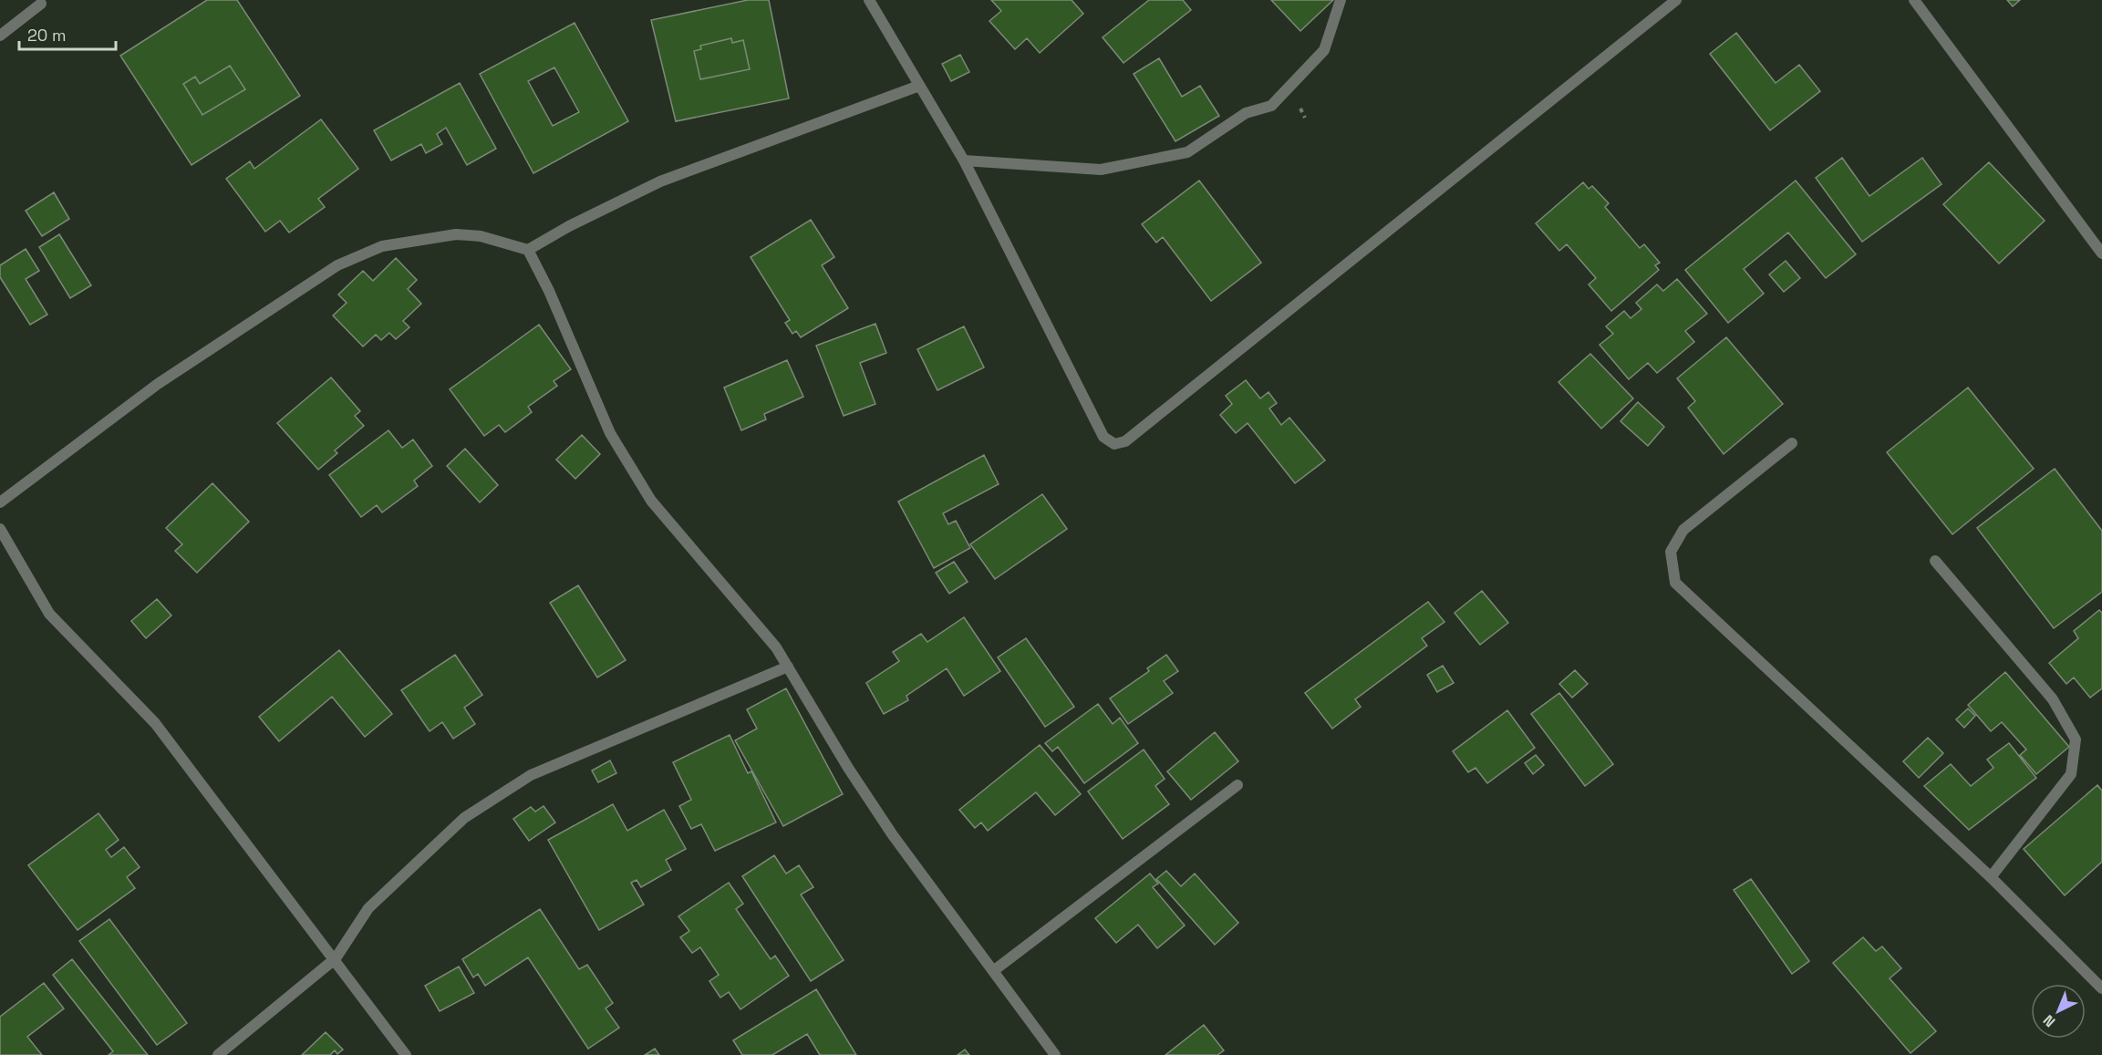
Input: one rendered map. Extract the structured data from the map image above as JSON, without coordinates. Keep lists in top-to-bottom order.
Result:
{
  "scale_bar": "20 m",
  "north": "bottom left"
}
